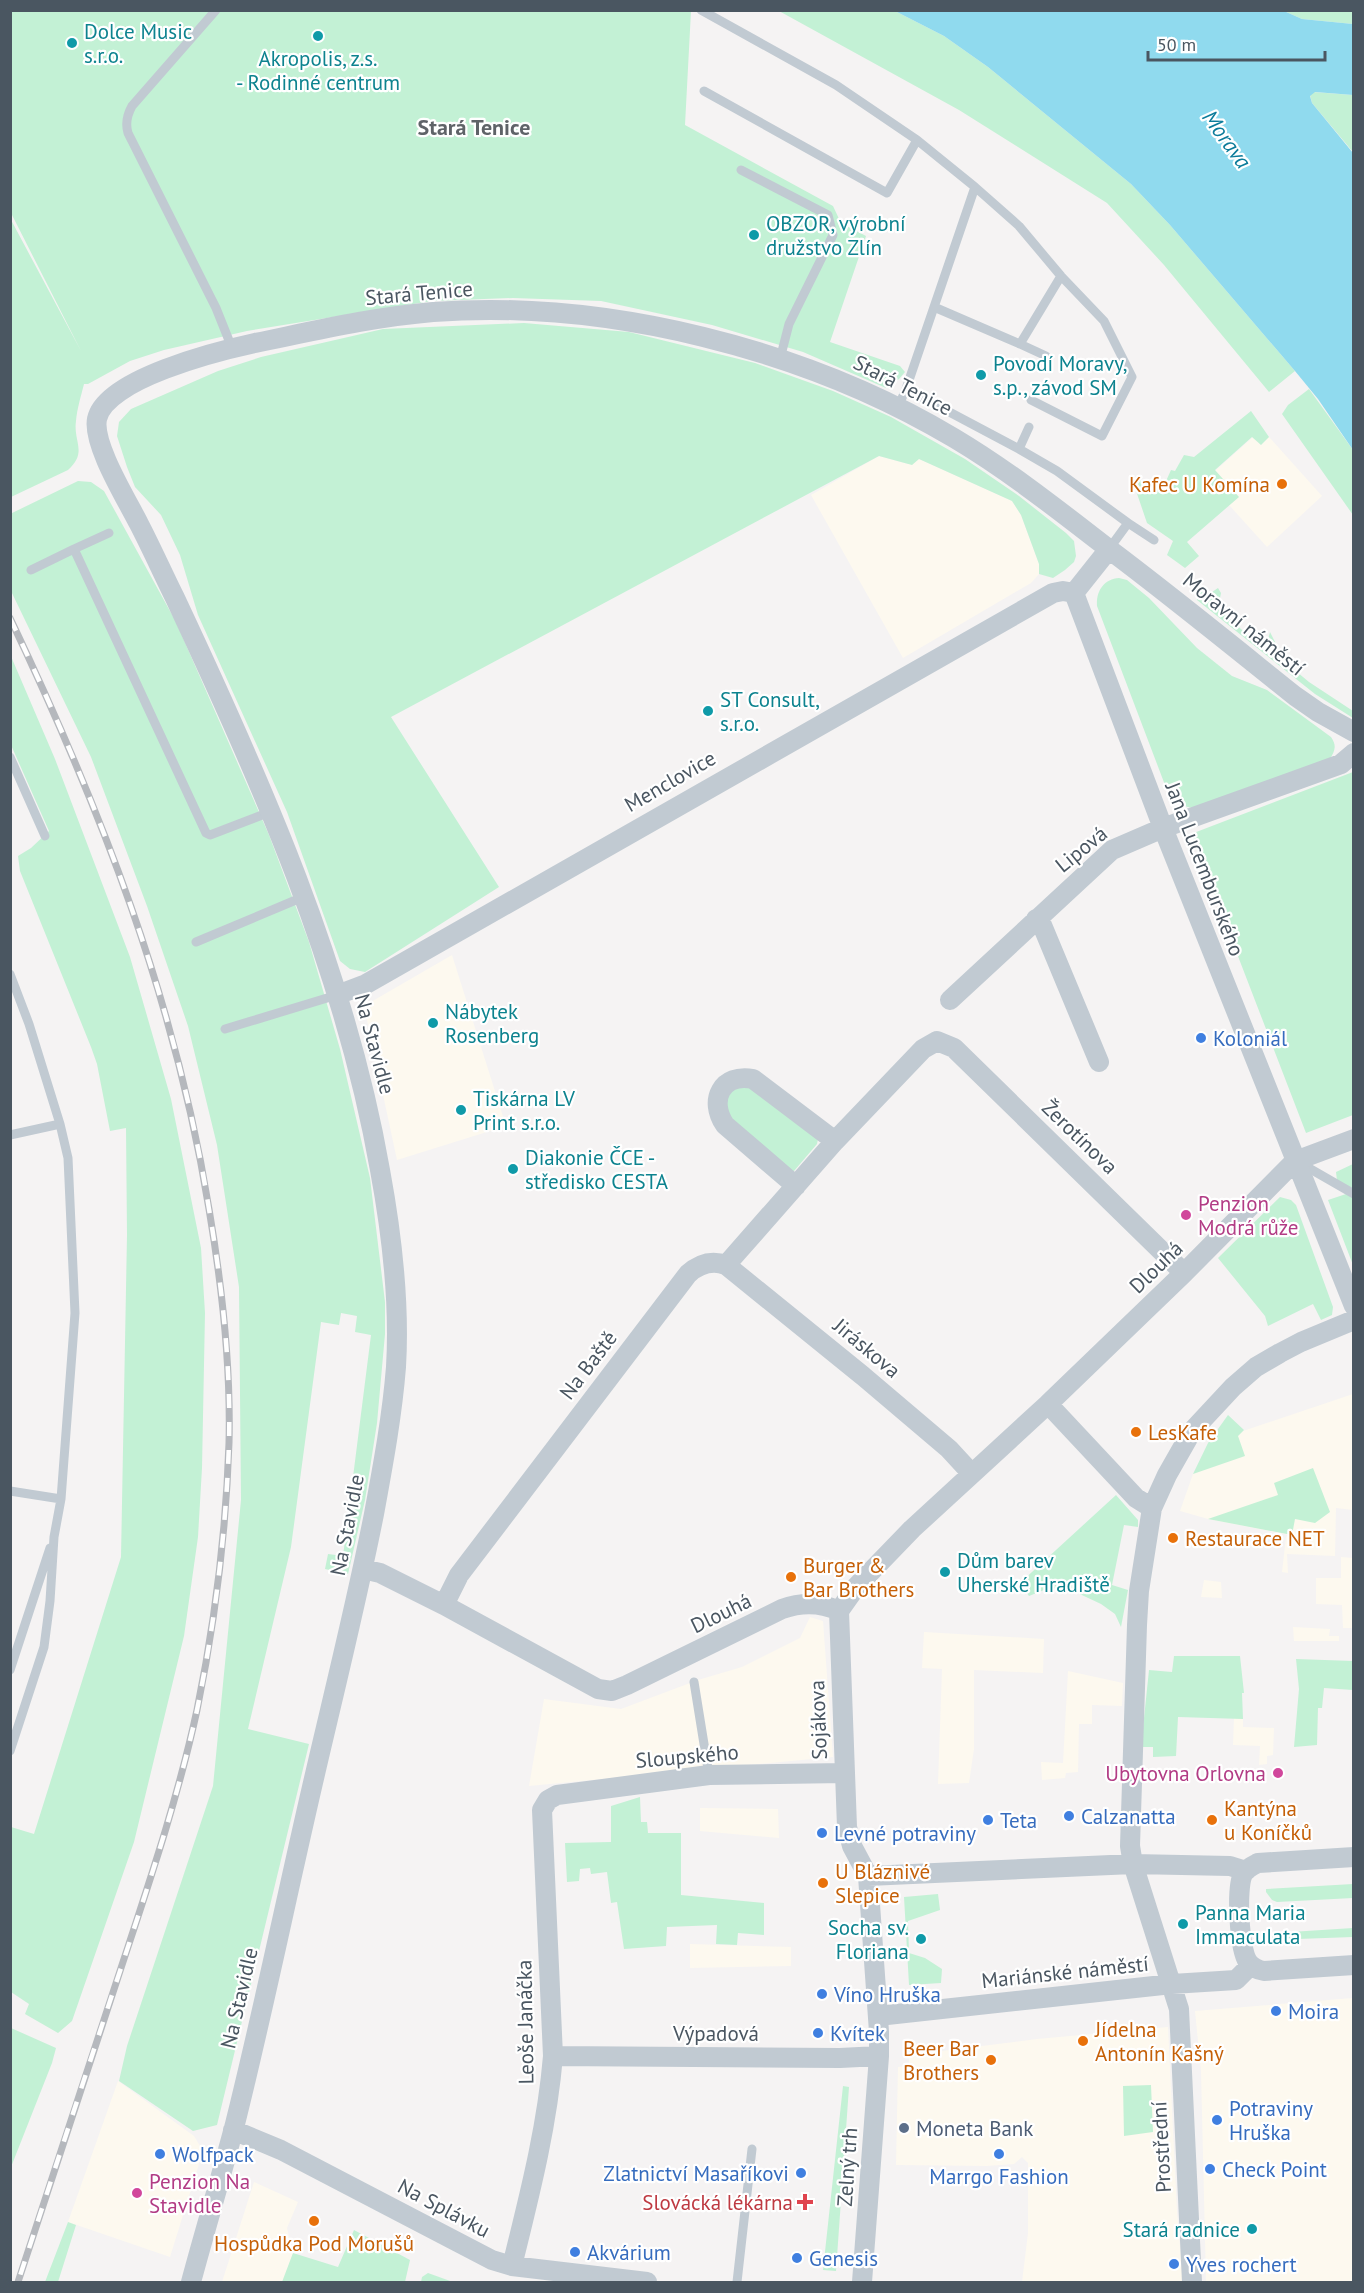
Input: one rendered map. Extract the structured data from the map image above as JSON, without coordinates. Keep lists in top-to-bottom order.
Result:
{
  "streets": {
    "street": [
      "Stará Tenice",
      "Moravní náměstí",
      "Menclovice",
      "Lipová",
      "Jana Lucemburského",
      "Na Stavidle",
      "Žerotínova",
      "Dlouhá",
      "Jiráskova",
      "Na Baště",
      "Sojákova",
      "Sloupského",
      "Mariánské náměstí",
      "Leoše Janáčka",
      "Výpadová",
      "Prostřední",
      "Zelný trh",
      "Na Splávku"
    ]
  },
  "crossings": [
    ["Stará Tenice", "Moravní náměstí"],
    ["Stará Tenice", "Na Stavidle"],
    ["Menclovice", "Jana Lucemburského"],
    ["Menclovice", "Na Stavidle"],
    ["Lipová", "Jana Lucemburského"],
    ["Jana Lucemburského", "Dlouhá"],
    ["Na Stavidle", "Dlouhá"],
    ["Na Stavidle", "Na Splávku"],
    ["Žerotínova", "Dlouhá"],
    ["Dlouhá", "Jiráskova"],
    ["Dlouhá", "Na Baště"],
    ["Dlouhá", "Sojákova"],
    ["Jiráskova", "Na Baště"],
    ["Sojákova", "Sloupského"],
    ["Sloupského", "Leoše Janáčka"],
    ["Mariánské náměstí", "Prostřední"],
    ["Leoše Janáčka", "Výpadová"],
    ["Leoše Janáčka", "Na Splávku"],
    ["Výpadová", "Zelný trh"]
  ],
  "districts": ["Stará Tenice"],
  "water": ["Morava"],
  "places": {
    "other": [
      "Akropolis, z.s. - Rodinné centrum",
      "Dolce Music s.r.o.",
      "OBZOR, výrobní družstvo Zlín",
      "Povodí Moravy, s.p., závod SM",
      "Kafec U Komína",
      "ST Consult, s.r.o.",
      "Nábytek Rosenberg",
      "Koloniál",
      "Tiskárna LV Print s.r.o.",
      "Diakonie ČCE - středisko CESTA",
      "Penzion Modrá růže",
      "LesKafe",
      "Restaurace NET",
      "Dům barev Uherské Hradiště",
      "Burger & Bar Brothers",
      "Ubytovna Orlovna",
      "Calzanatta",
      "Teta",
      "Kantýna u Koníčků",
      "Levné potraviny",
      "U Bláznivé Slepice",
      "Panna Maria Immaculata",
      "Socha sv. Floriana",
      "Víno Hruška",
      "Moira",
      "Kvítek",
      "Jídelna Antonín Kašný",
      "Beer Bar Brothers",
      "Potraviny Hruška",
      "Moneta Bank",
      "Wolfpack",
      "Marrgo Fashion",
      "Check Point",
      "Zlatnictví Masaříkovi",
      "Penzion Na Stavidle",
      "Hospůdka Pod Morušů",
      "Stará radnice",
      "Akvárium",
      "Genesis",
      "Yves rochert"
    ],
    "health": ["Slovácká lékárna"]
  },
  "scale_bar": "50 m"
}
